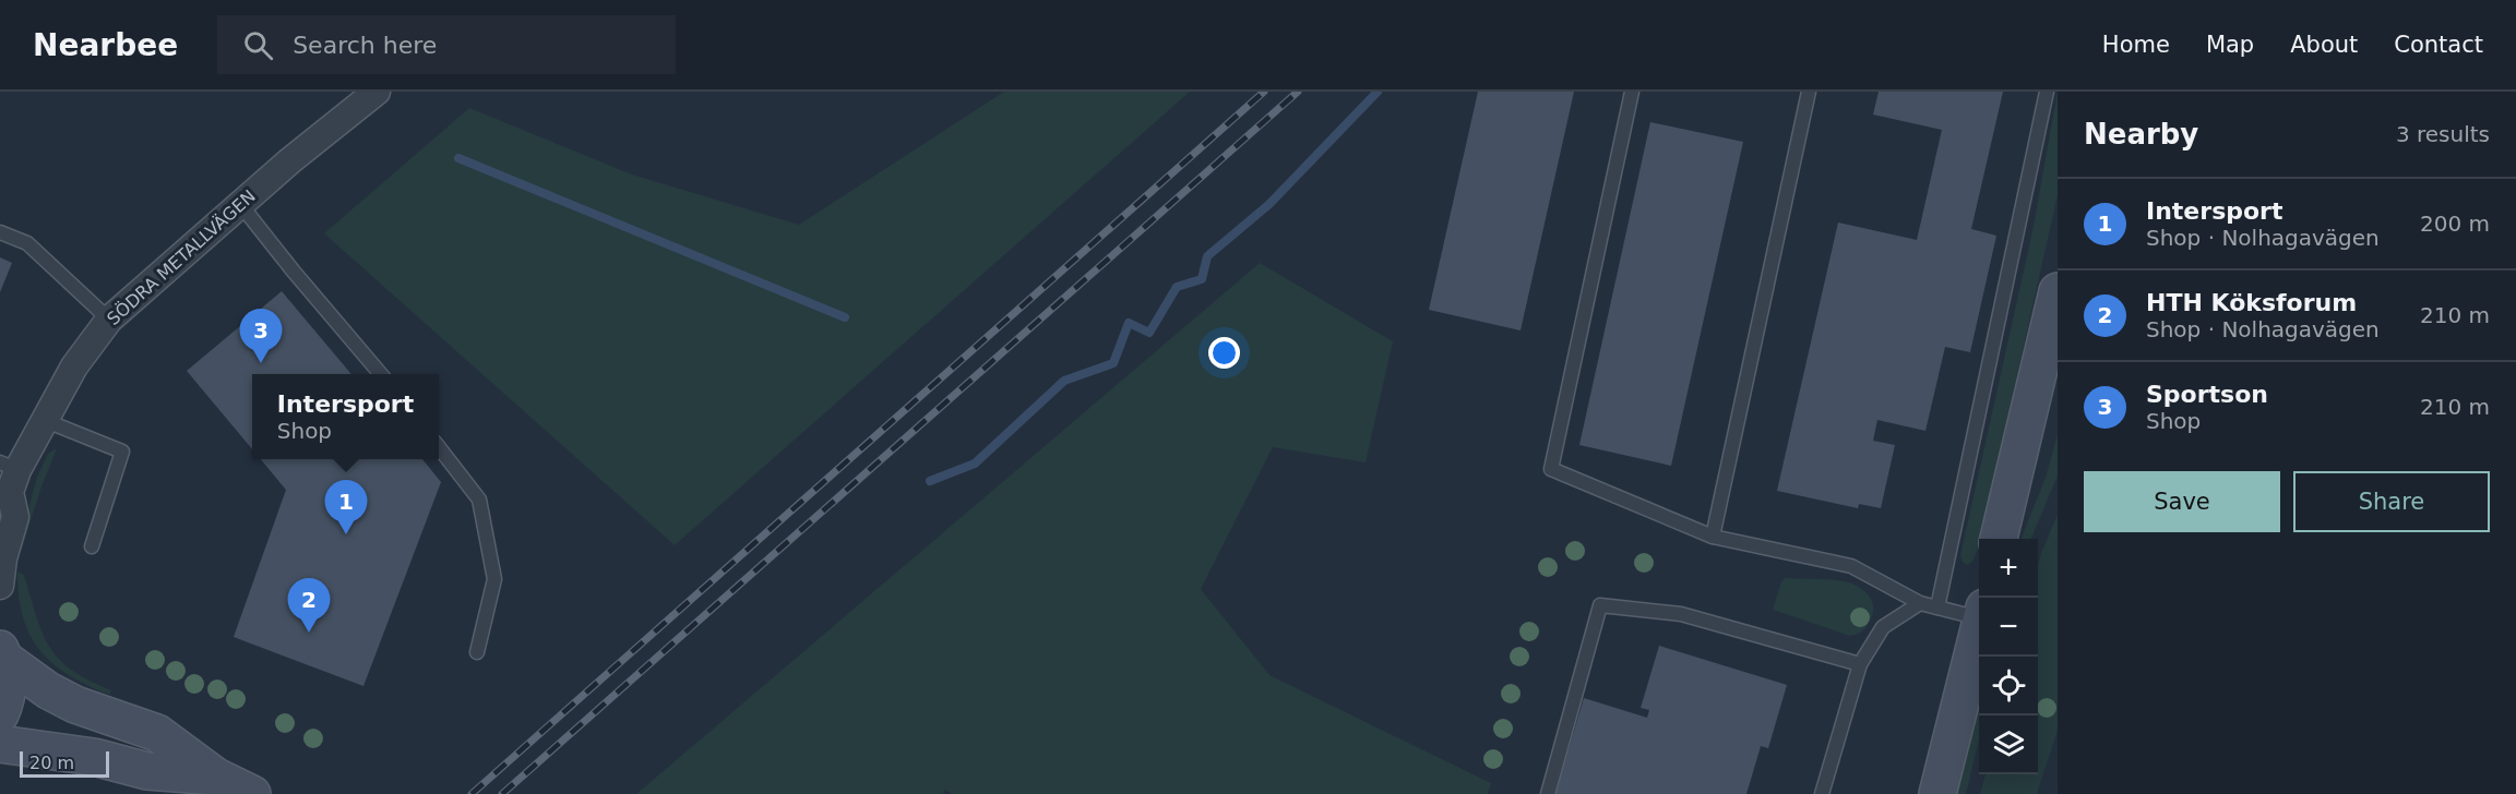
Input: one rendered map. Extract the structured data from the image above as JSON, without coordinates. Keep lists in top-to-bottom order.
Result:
{
  "streets": {
    "street": ["SÖDRA METALLVÄGEN"]
  },
  "scale_bar": "20 m",
  "page": {
    "header": "Nearbee",
    "search": "Search here",
    "nav": [
      "Home",
      "Map",
      "About",
      "Contact"
    ],
    "heading": ["Nearby", "3 results"],
    "list": [
      {
        "mark": "1",
        "name": "Intersport",
        "note": "Shop · Nolhagavägen",
        "value": "200 m"
      },
      {
        "mark": "2",
        "name": "HTH Köksforum",
        "note": "Shop · Nolhagavägen",
        "value": "210 m"
      },
      {
        "mark": "3",
        "name": "Sportson",
        "note": "Shop",
        "value": "210 m"
      }
    ],
    "pins": ["3", "1", "2"],
    "popup": ["Intersport", "Shop"],
    "buttons": ["Save", "Share"],
    "map_buttons": ["+", "−"],
    "scale": "20 m"
  }
}
